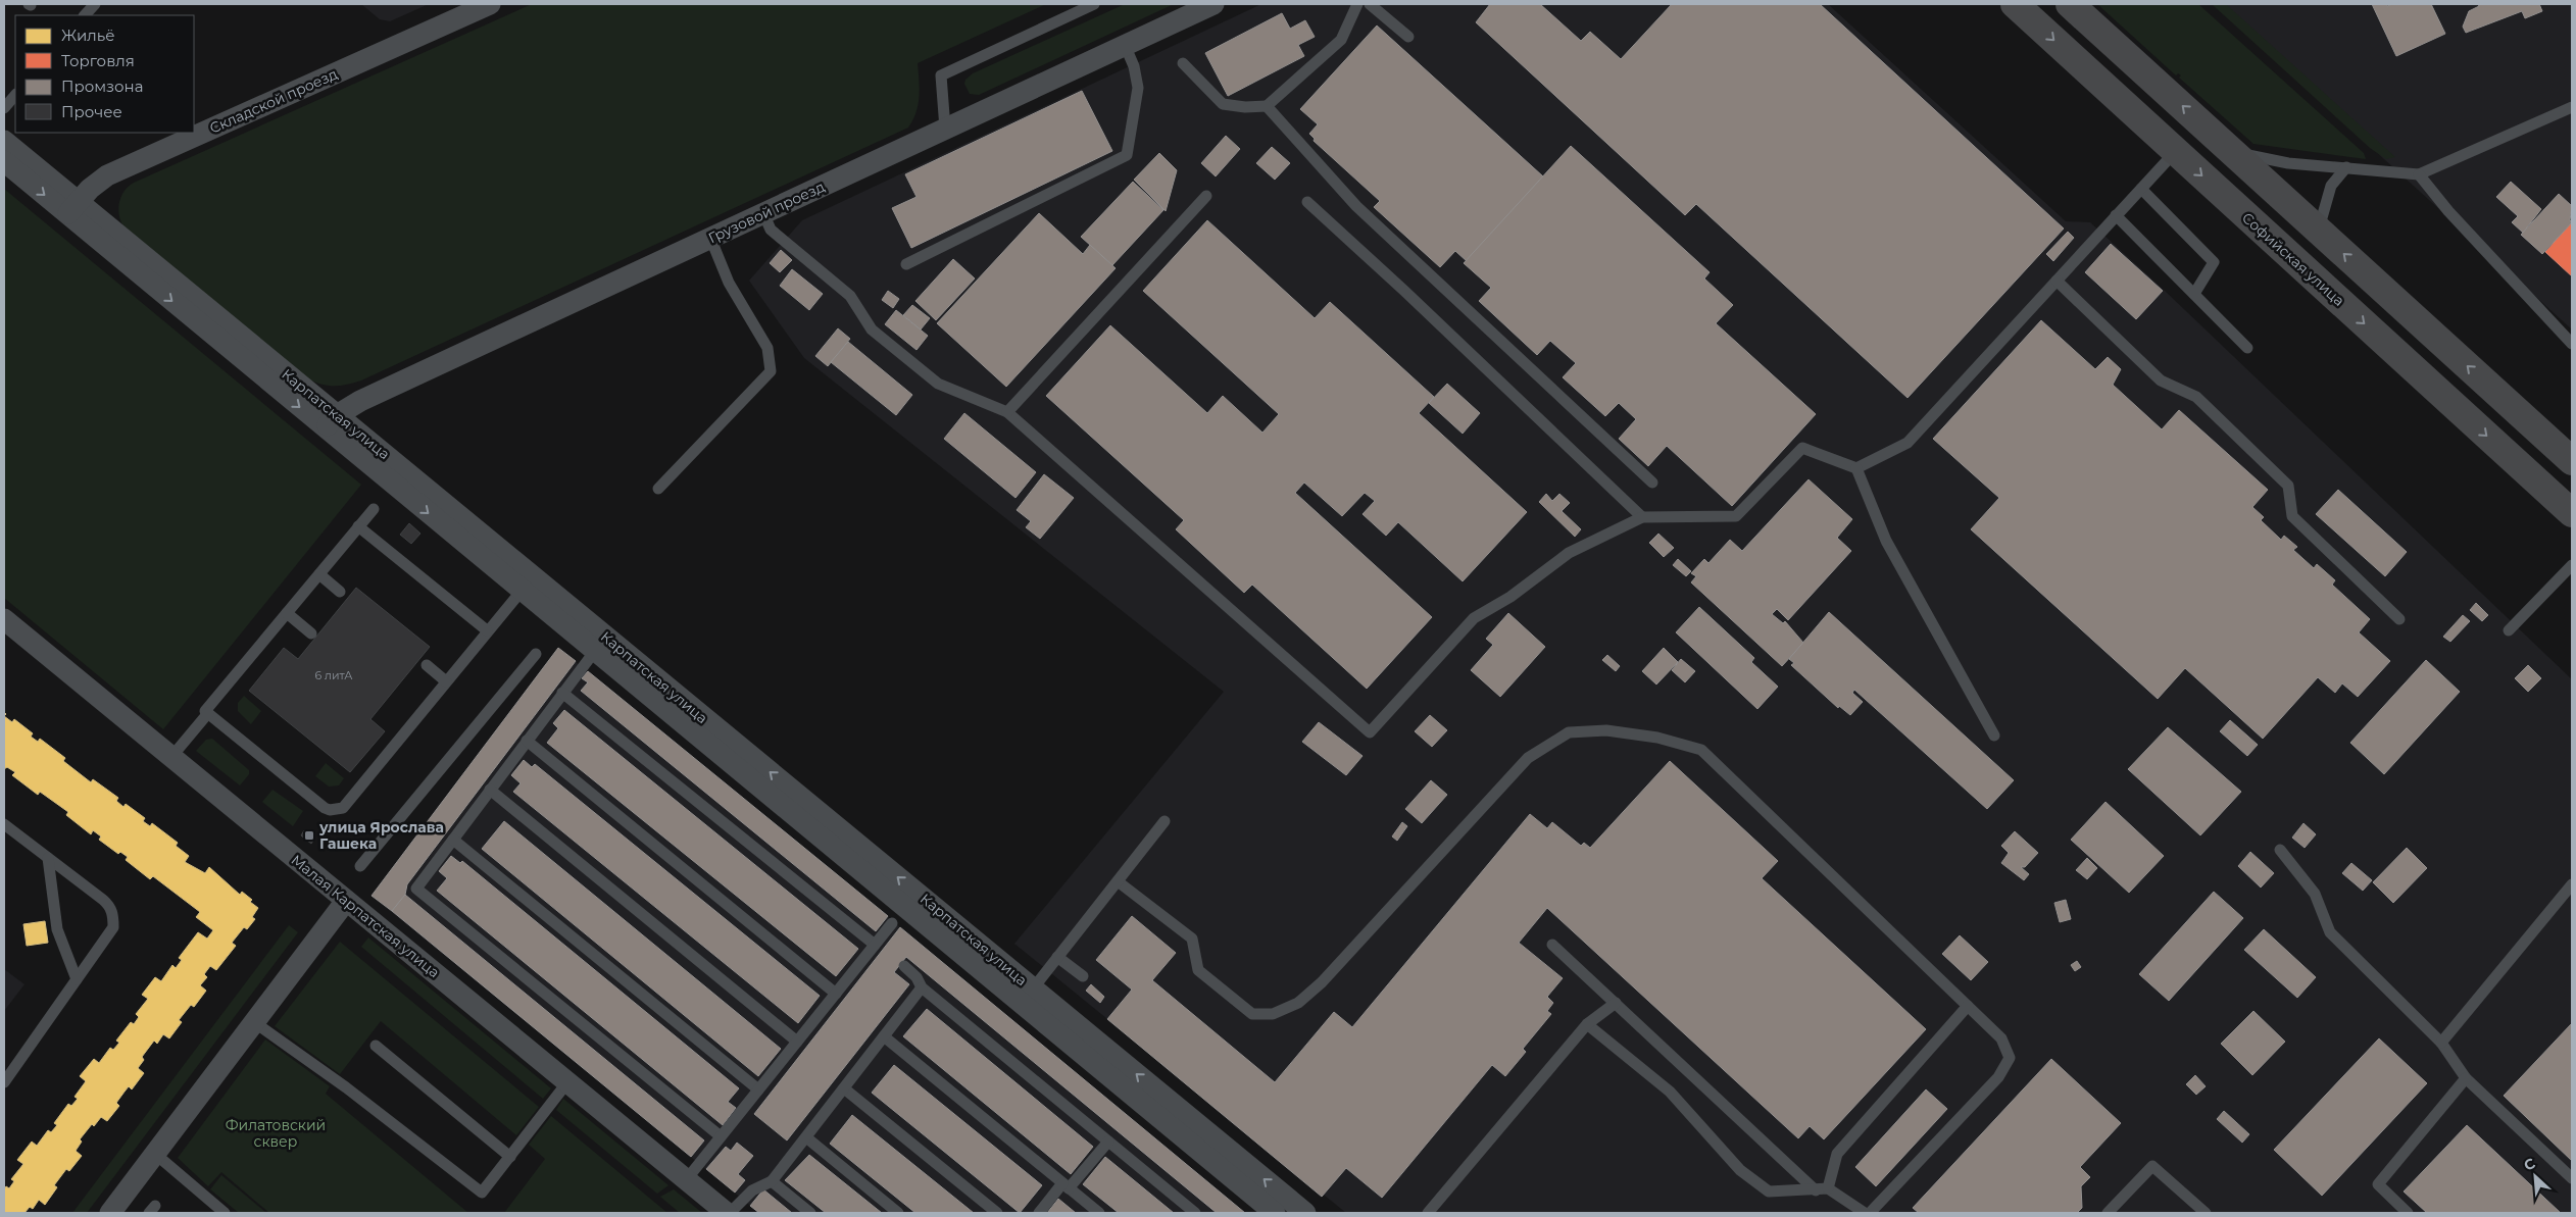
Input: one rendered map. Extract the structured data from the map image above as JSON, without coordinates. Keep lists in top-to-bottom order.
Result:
{
  "streets": {
    "main road": ["Софийская улица"],
    "street": [
      "Складской проезд",
      "Грузовой проезд",
      "Карпатская улица",
      "Малая Карпатская улица"
    ]
  },
  "crossings": [
    ["Складской проезд", "Карпатская улица"],
    ["Грузовой проезд", "Карпатская улица"]
  ],
  "parks": ["Филатовский сквер"],
  "places": {
    "transit": ["улица Ярослава Гашека"]
  },
  "house_numbers": ["6 литА"],
  "legend": [
    "Жильё",
    "Торговля",
    "Промзона",
    "Прочее"
  ],
  "north": "top left"
}
